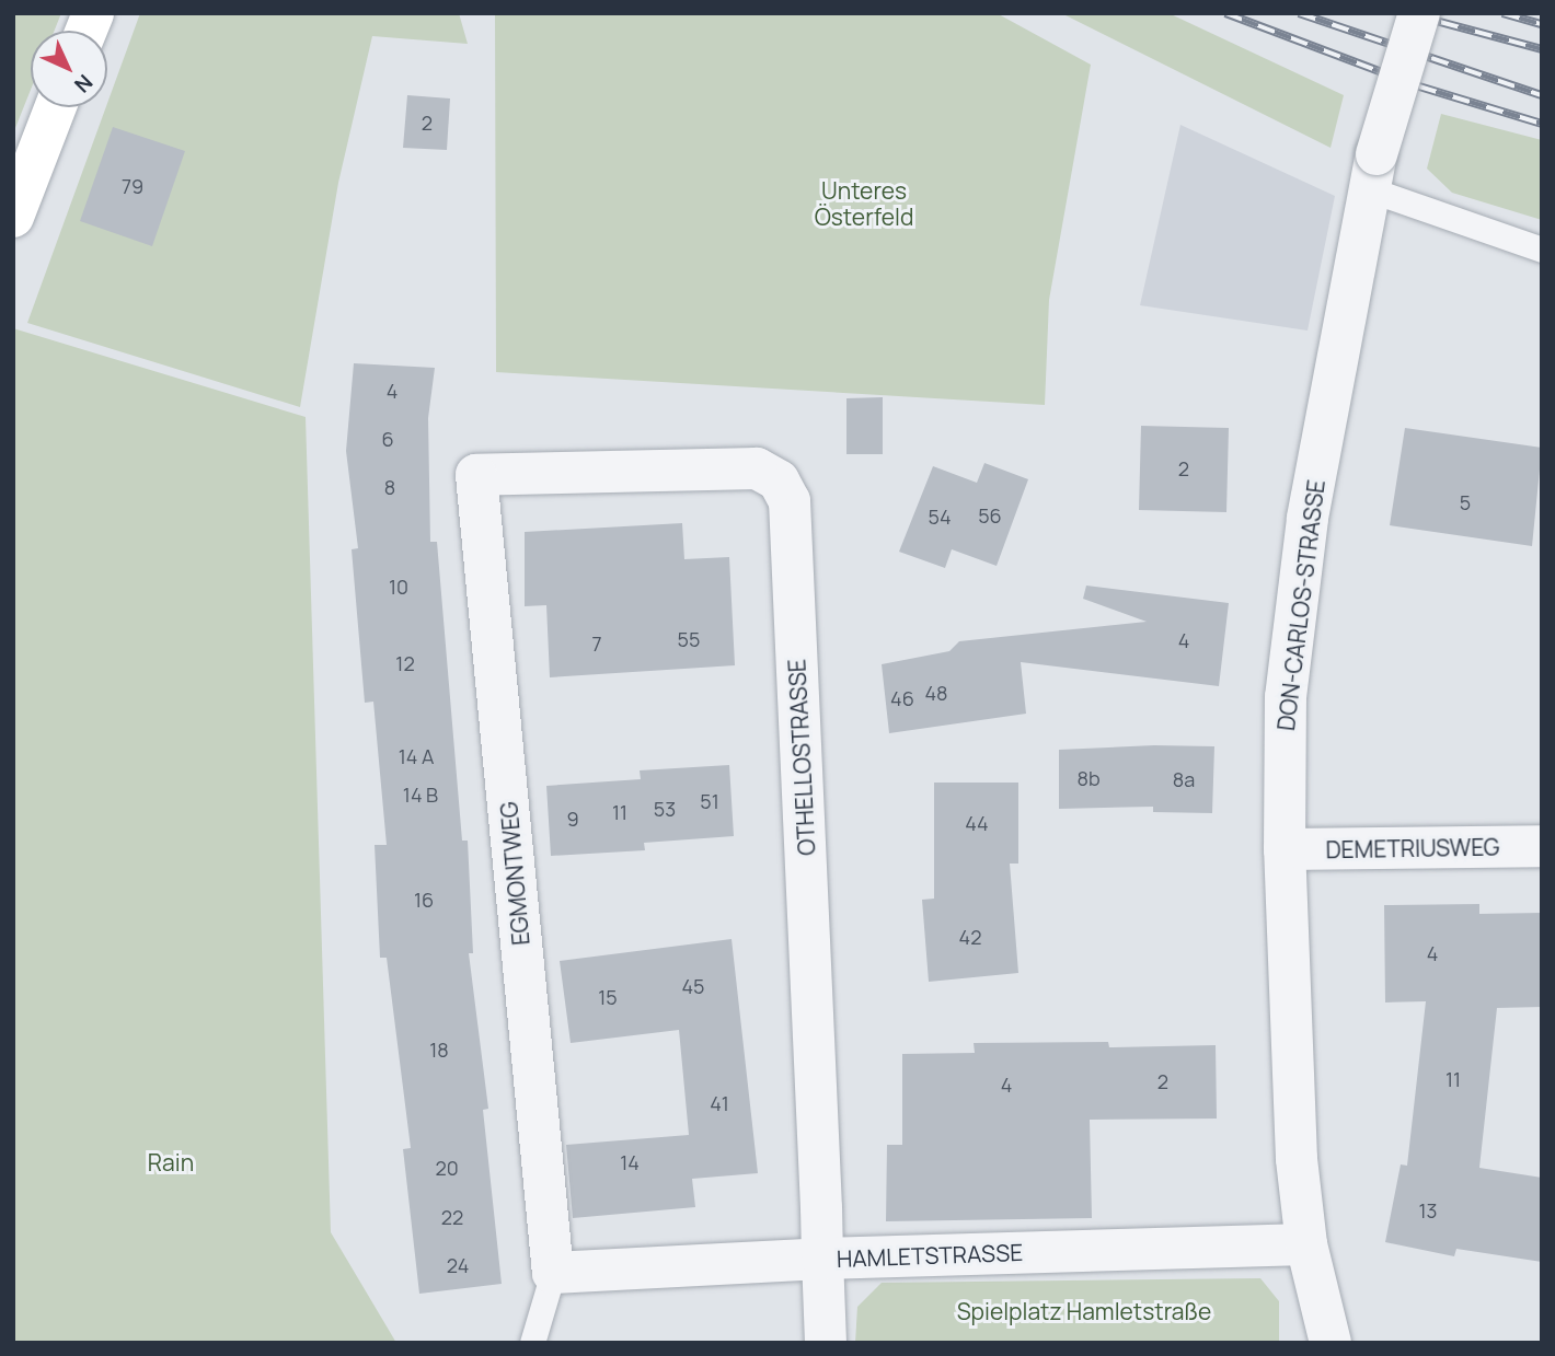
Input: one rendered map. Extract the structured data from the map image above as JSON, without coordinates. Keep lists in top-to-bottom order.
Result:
{
  "streets": {
    "street": [
      "DON-CARLOS-STRASSE",
      "OTHELLOSTRASSE",
      "DEMETRIUSWEG",
      "EGMONTWEG",
      "HAMLETSTRASSE"
    ]
  },
  "crossings": [
    ["DON-CARLOS-STRASSE", "DEMETRIUSWEG"],
    ["DON-CARLOS-STRASSE", "HAMLETSTRASSE"],
    ["OTHELLOSTRASSE", "EGMONTWEG"],
    ["OTHELLOSTRASSE", "HAMLETSTRASSE"],
    ["EGMONTWEG", "HAMLETSTRASSE"]
  ],
  "parks": ["Unteres Österfeld", "Rain", "Spielplatz Hamletstraße"],
  "house_numbers": [
    "2",
    "79",
    "4",
    "6",
    "2",
    "8",
    "5",
    "56",
    "54",
    "10",
    "55",
    "4",
    "7",
    "12",
    "48",
    "46",
    "14 A",
    "8b",
    "8a",
    "14 B",
    "51",
    "53",
    "11",
    "9",
    "44",
    "16",
    "42",
    "4",
    "45",
    "15",
    "18",
    "11",
    "2",
    "4",
    "41",
    "14",
    "20",
    "13",
    "22",
    "24"
  ],
  "north": "bottom right"
}
